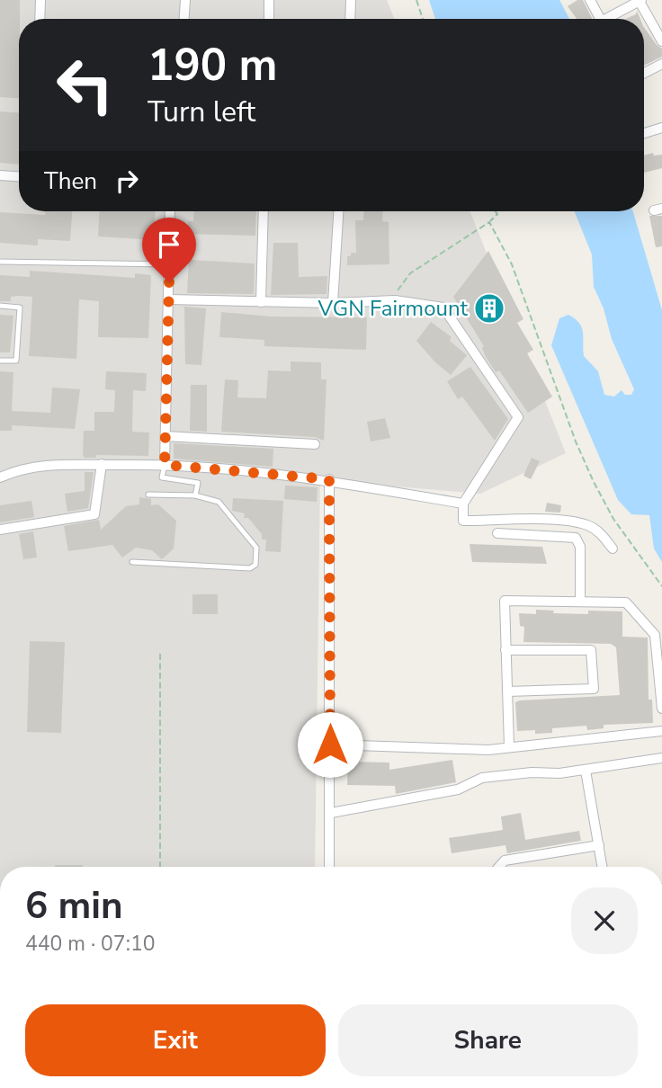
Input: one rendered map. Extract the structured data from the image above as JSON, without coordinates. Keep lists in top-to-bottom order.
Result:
{
  "places": {
    "building": ["VGN Fairmount"]
  },
  "page": {
    "turn": ["190 m", "Turn left"],
    "then": "Then",
    "heading": ["6 min", "440 m · 07:10"],
    "buttons": ["Exit", "Share"]
  }
}
